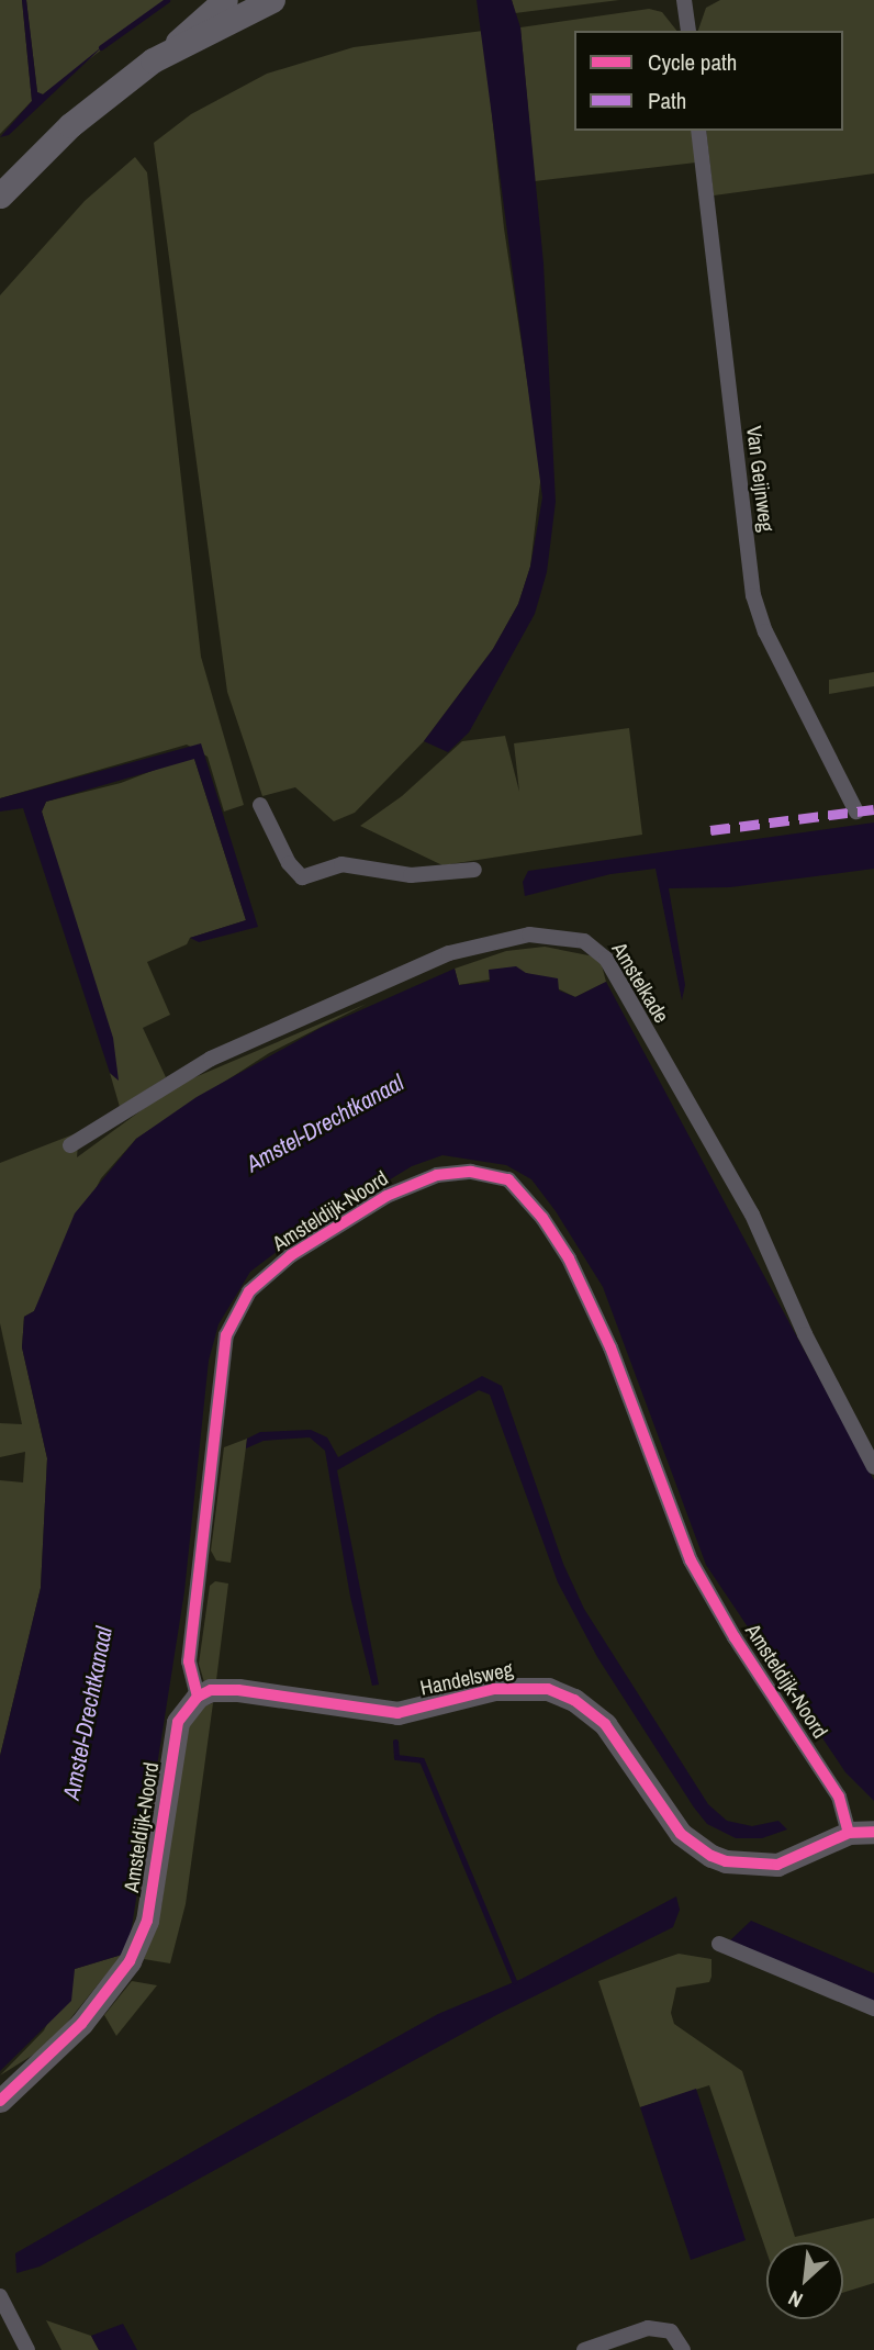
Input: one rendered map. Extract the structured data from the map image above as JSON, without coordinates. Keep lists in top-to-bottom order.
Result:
{
  "streets": {
    "street": [
      "Van Geijnweg",
      "Amstelkade",
      "Amsteldijk-Noord",
      "Handelsweg"
    ]
  },
  "crossings": [
    ["Amsteldijk-Noord", "Handelsweg"]
  ],
  "water": ["Amstel-Drechtkanaal"],
  "legend": ["Cycle path", "Path"],
  "north": "bottom left"
}
